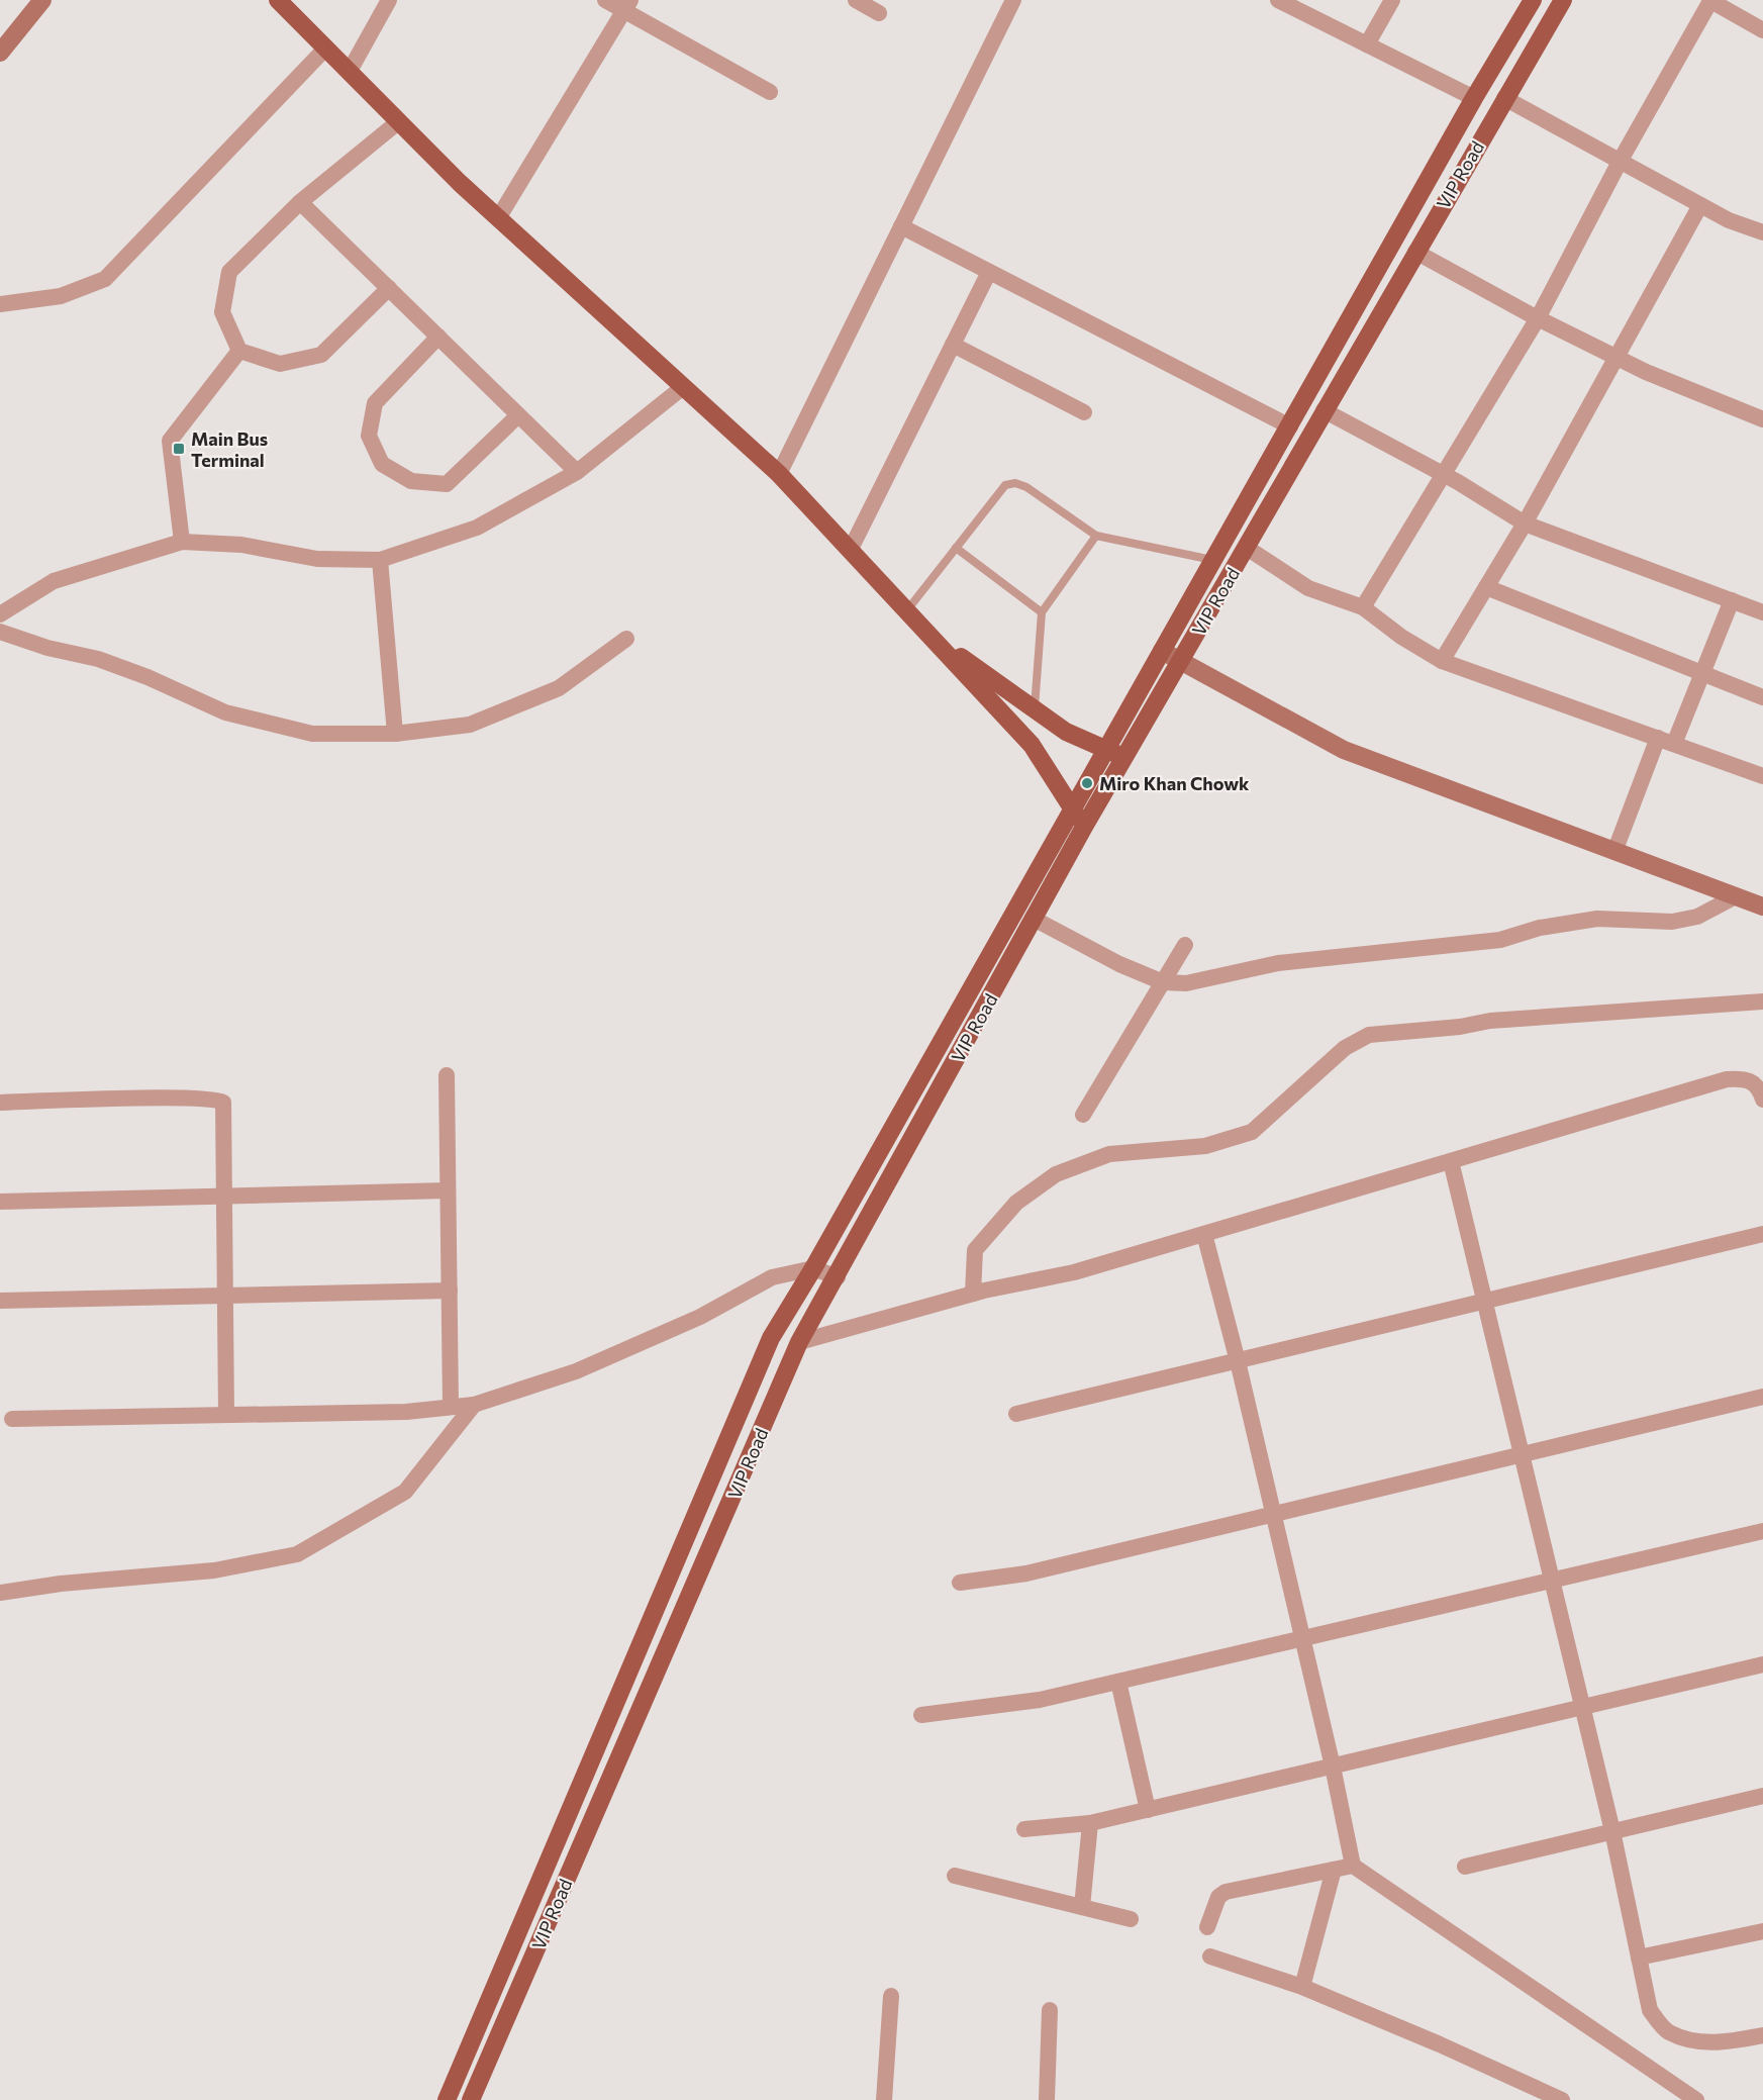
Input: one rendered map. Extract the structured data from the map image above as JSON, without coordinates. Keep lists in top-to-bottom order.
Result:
{
  "streets": {
    "main road": ["VIP Road"]
  },
  "places": {
    "transit": ["Main Bus Terminal"],
    "other": ["Miro Khan Chowk"]
  }
}
